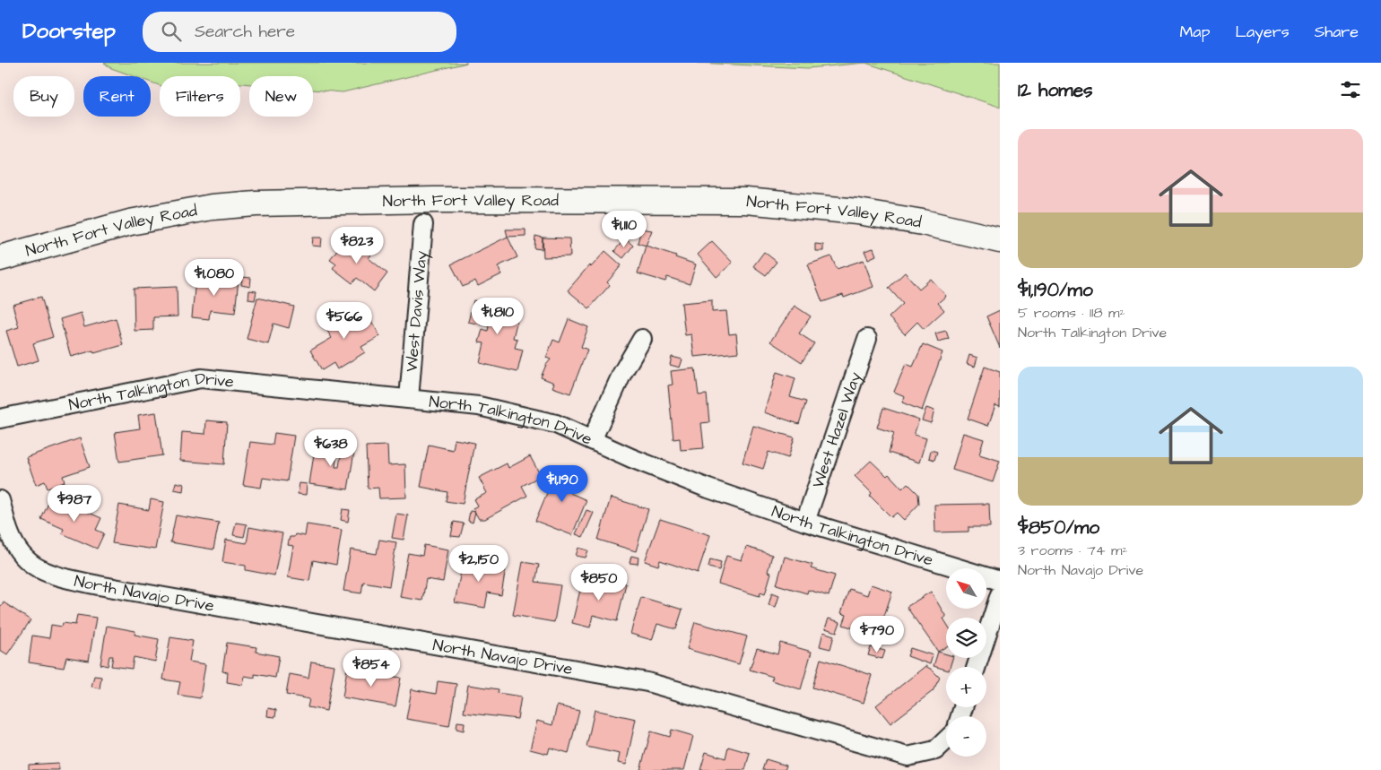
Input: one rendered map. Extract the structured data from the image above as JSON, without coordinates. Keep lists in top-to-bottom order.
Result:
{
  "streets": {
    "main road": ["North Fort Valley Road"],
    "street": [
      "West Davis Way",
      "North Talkington Drive",
      "West Hazel Way",
      "North Navajo Drive"
    ]
  },
  "crossings": [
    ["West Davis Way", "North Talkington Drive"],
    ["North Talkington Drive", "West Hazel Way"]
  ],
  "north": "top left",
  "page": {
    "header": "Doorstep",
    "search": "Search here",
    "nav": ["Map", "Layers", "Share"],
    "heading": "12 homes",
    "chip": [
      "Buy",
      "Rent",
      "Filters",
      "New"
    ],
    "list": [
      {
        "name": "$1,190/mo",
        "note": "5 rooms · 118 m² · North Talkington Drive"
      },
      {
        "name": "$850/mo",
        "note": "3 rooms · 74 m² · North Navajo Drive"
      }
    ],
    "price": [
      "$1,110",
      "$823",
      "$1,080",
      "$1,810",
      "$566",
      "$638",
      "$1,190",
      "$987",
      "$2,150",
      "$850",
      "$790",
      "$854"
    ],
    "map_buttons": ["+", "−"]
  }
}
